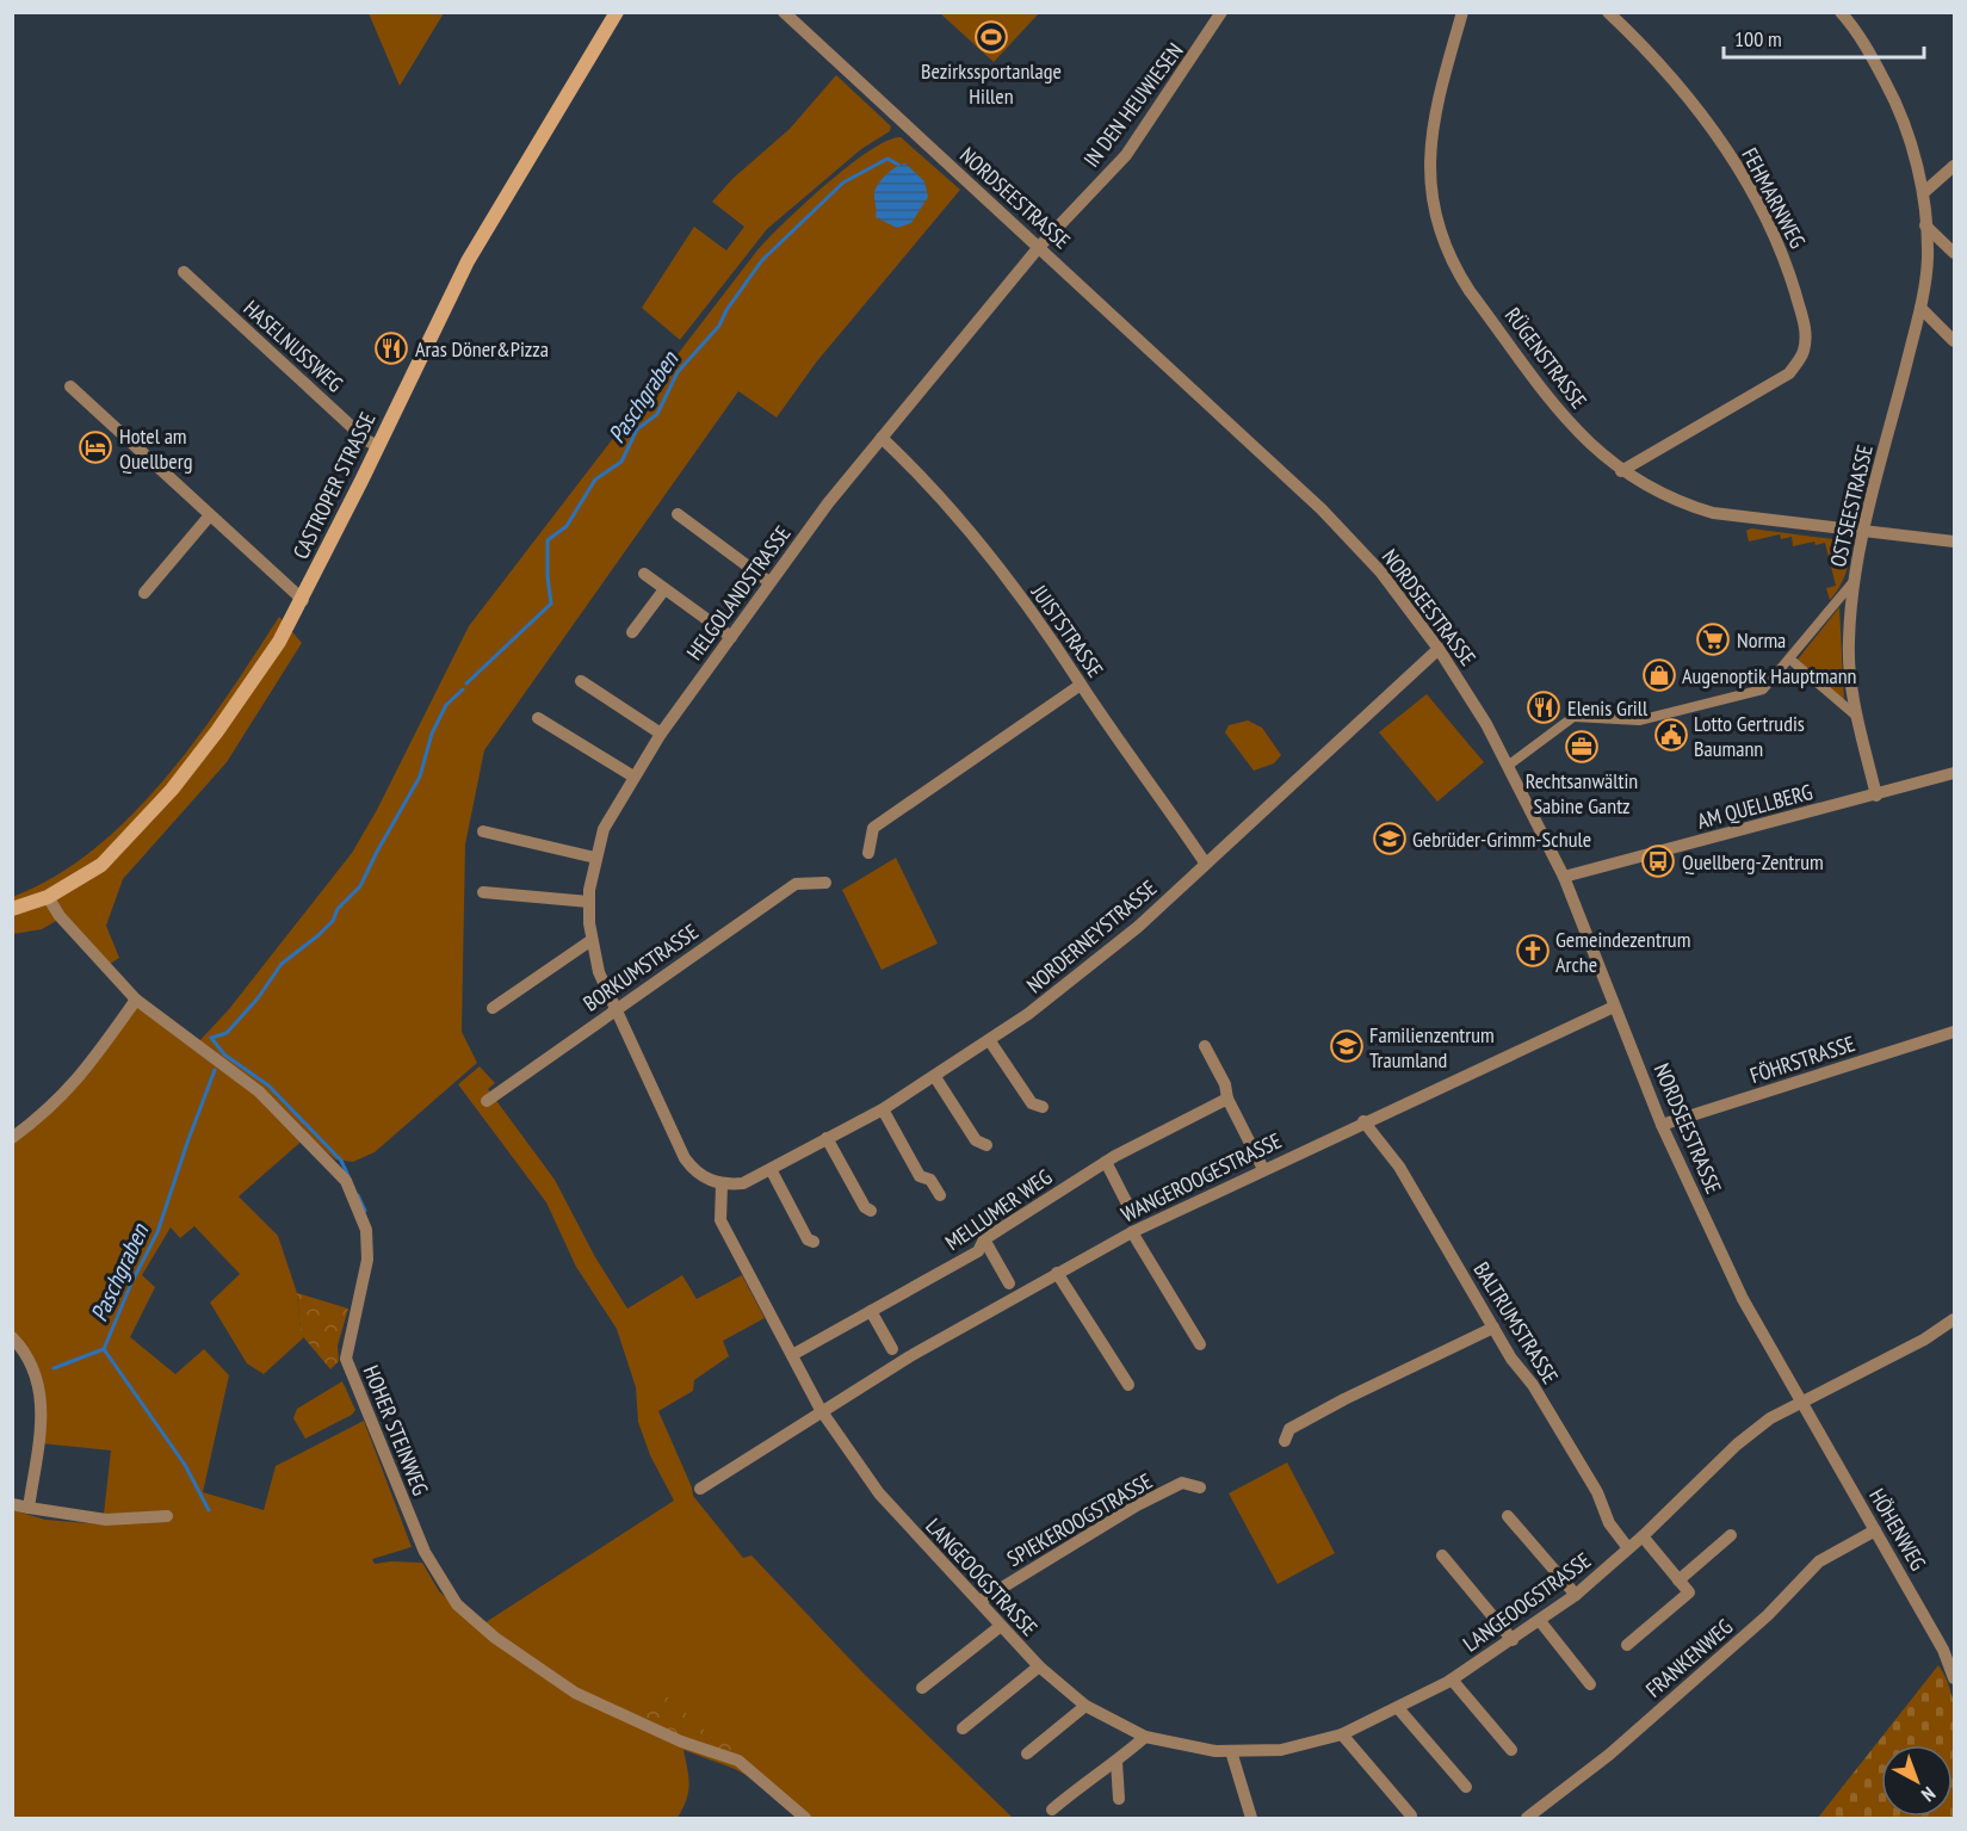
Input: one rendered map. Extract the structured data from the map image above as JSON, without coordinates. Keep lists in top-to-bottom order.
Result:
{
  "streets": {
    "main road": ["CASTROPER STRASSE"],
    "street": [
      "IN DEN HEUWIESEN",
      "NORDSEESTRASSE",
      "FEHMARNWEG",
      "HASELNUSSWEG",
      "RÜGENSTRASSE",
      "OSTSEESTRASSE",
      "HELGOLANDSTRASSE",
      "JUISTSTRASSE",
      "AM QUELLBERG",
      "NORDERNEYSTRASSE",
      "BORKUMSTRASSE",
      "FÖHRSTRASSE",
      "WANGEROOGESTRASSE",
      "MELLUMER WEG",
      "BALTRUMSTRASSE",
      "HOHER STEINWEG",
      "SPIEKEROOGSTRASSE",
      "HÖHENWEG",
      "LANGEOOGSTRASSE",
      "FRANKENWEG"
    ]
  },
  "crossings": [
    ["IN DEN HEUWIESEN", "NORDSEESTRASSE"],
    ["IN DEN HEUWIESEN", "HELGOLANDSTRASSE"],
    ["NORDSEESTRASSE", "HELGOLANDSTRASSE"],
    ["NORDSEESTRASSE", "AM QUELLBERG"],
    ["NORDSEESTRASSE", "NORDERNEYSTRASSE"],
    ["NORDSEESTRASSE", "FÖHRSTRASSE"],
    ["NORDSEESTRASSE", "WANGEROOGESTRASSE"],
    ["NORDSEESTRASSE", "HÖHENWEG"],
    ["NORDSEESTRASSE", "LANGEOOGSTRASSE"],
    ["FEHMARNWEG", "RÜGENSTRASSE"],
    ["HASELNUSSWEG", "CASTROPER STRASSE"],
    ["RÜGENSTRASSE", "OSTSEESTRASSE"],
    ["CASTROPER STRASSE", "HOHER STEINWEG"],
    ["OSTSEESTRASSE", "AM QUELLBERG"],
    ["HELGOLANDSTRASSE", "JUISTSTRASSE"],
    ["HELGOLANDSTRASSE", "BORKUMSTRASSE"],
    ["JUISTSTRASSE", "NORDERNEYSTRASSE"],
    ["WANGEROOGESTRASSE", "BALTRUMSTRASSE"],
    ["WANGEROOGESTRASSE", "LANGEOOGSTRASSE"],
    ["BALTRUMSTRASSE", "LANGEOOGSTRASSE"],
    ["SPIEKEROOGSTRASSE", "LANGEOOGSTRASSE"],
    ["HÖHENWEG", "LANGEOOGSTRASSE"],
    ["HÖHENWEG", "FRANKENWEG"]
  ],
  "water": ["Paschgraben"],
  "places": {
    "sports": ["Bezirkssportanlage Hillen"],
    "restaurant": ["Aras Döner&Pizza", "Elenis Grill"],
    "hotel": ["Hotel am Quellberg"],
    "supermarket": ["Norma"],
    "shop": ["Augenoptik Hauptmann"],
    "public building": ["Lotto Gertrudis Baumann"],
    "office": ["Rechtsanwältin Sabine Gantz"],
    "school or university": ["Gebrüder-Grimm-Schule", "Familienzentrum Traumland"],
    "bus stop": ["Quellberg-Zentrum"],
    "church": ["Gemeindezentrum Arche"]
  },
  "scale_bar": "100 m",
  "north": "bottom right"
}
